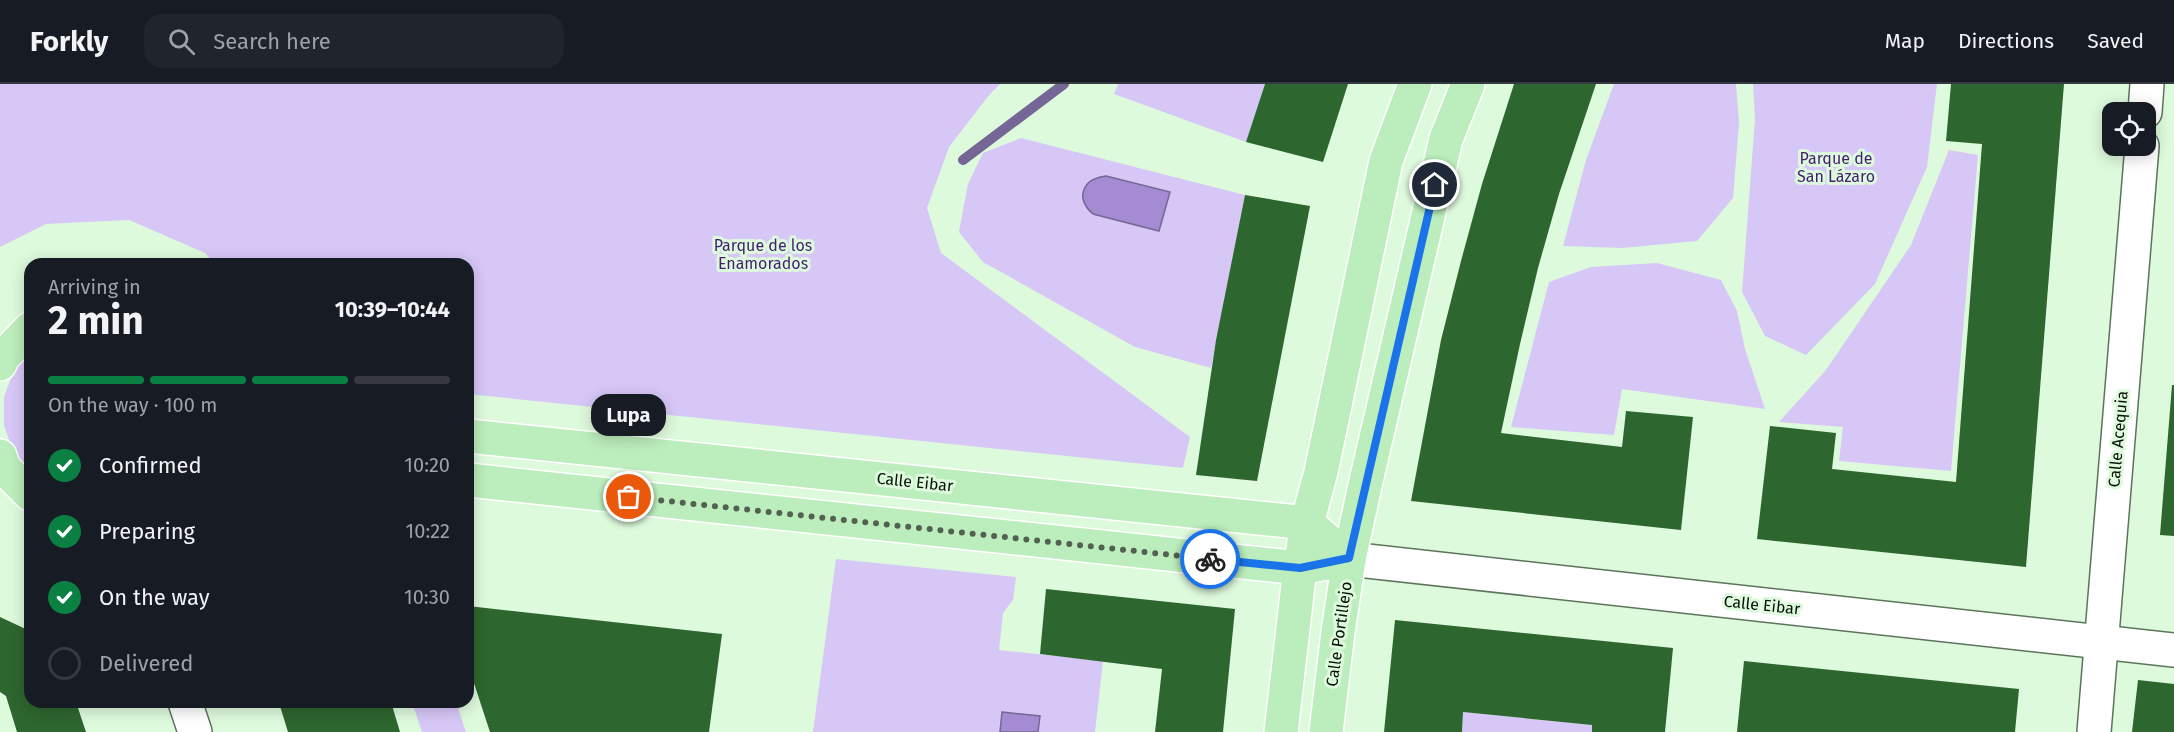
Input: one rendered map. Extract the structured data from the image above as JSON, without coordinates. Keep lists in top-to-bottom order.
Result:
{
  "streets": {
    "main road": ["Calle Eibar", "Calle Portillejo"],
    "street": ["Calle Acequia"]
  },
  "crossings": [
    ["Calle Acequia", "Calle Eibar"],
    ["Calle Eibar", "Calle Portillejo"]
  ],
  "parks": ["Parque de San Lázaro", "Parque de los Enamorados"],
  "places": ["Lupa"],
  "page": {
    "header": "Forkly",
    "search": "Search here",
    "nav": ["Map", "Directions", "Saved"],
    "heading": ["2 min", "Arriving in", "10:39–10:44"],
    "bar": "On the way · 100 m",
    "bubble": "Lupa",
    "list": [
      ["Confirmed", "10:20"],
      ["Preparing", "10:22"],
      ["On the way", "10:30"],
      "Delivered"
    ]
  }
}
